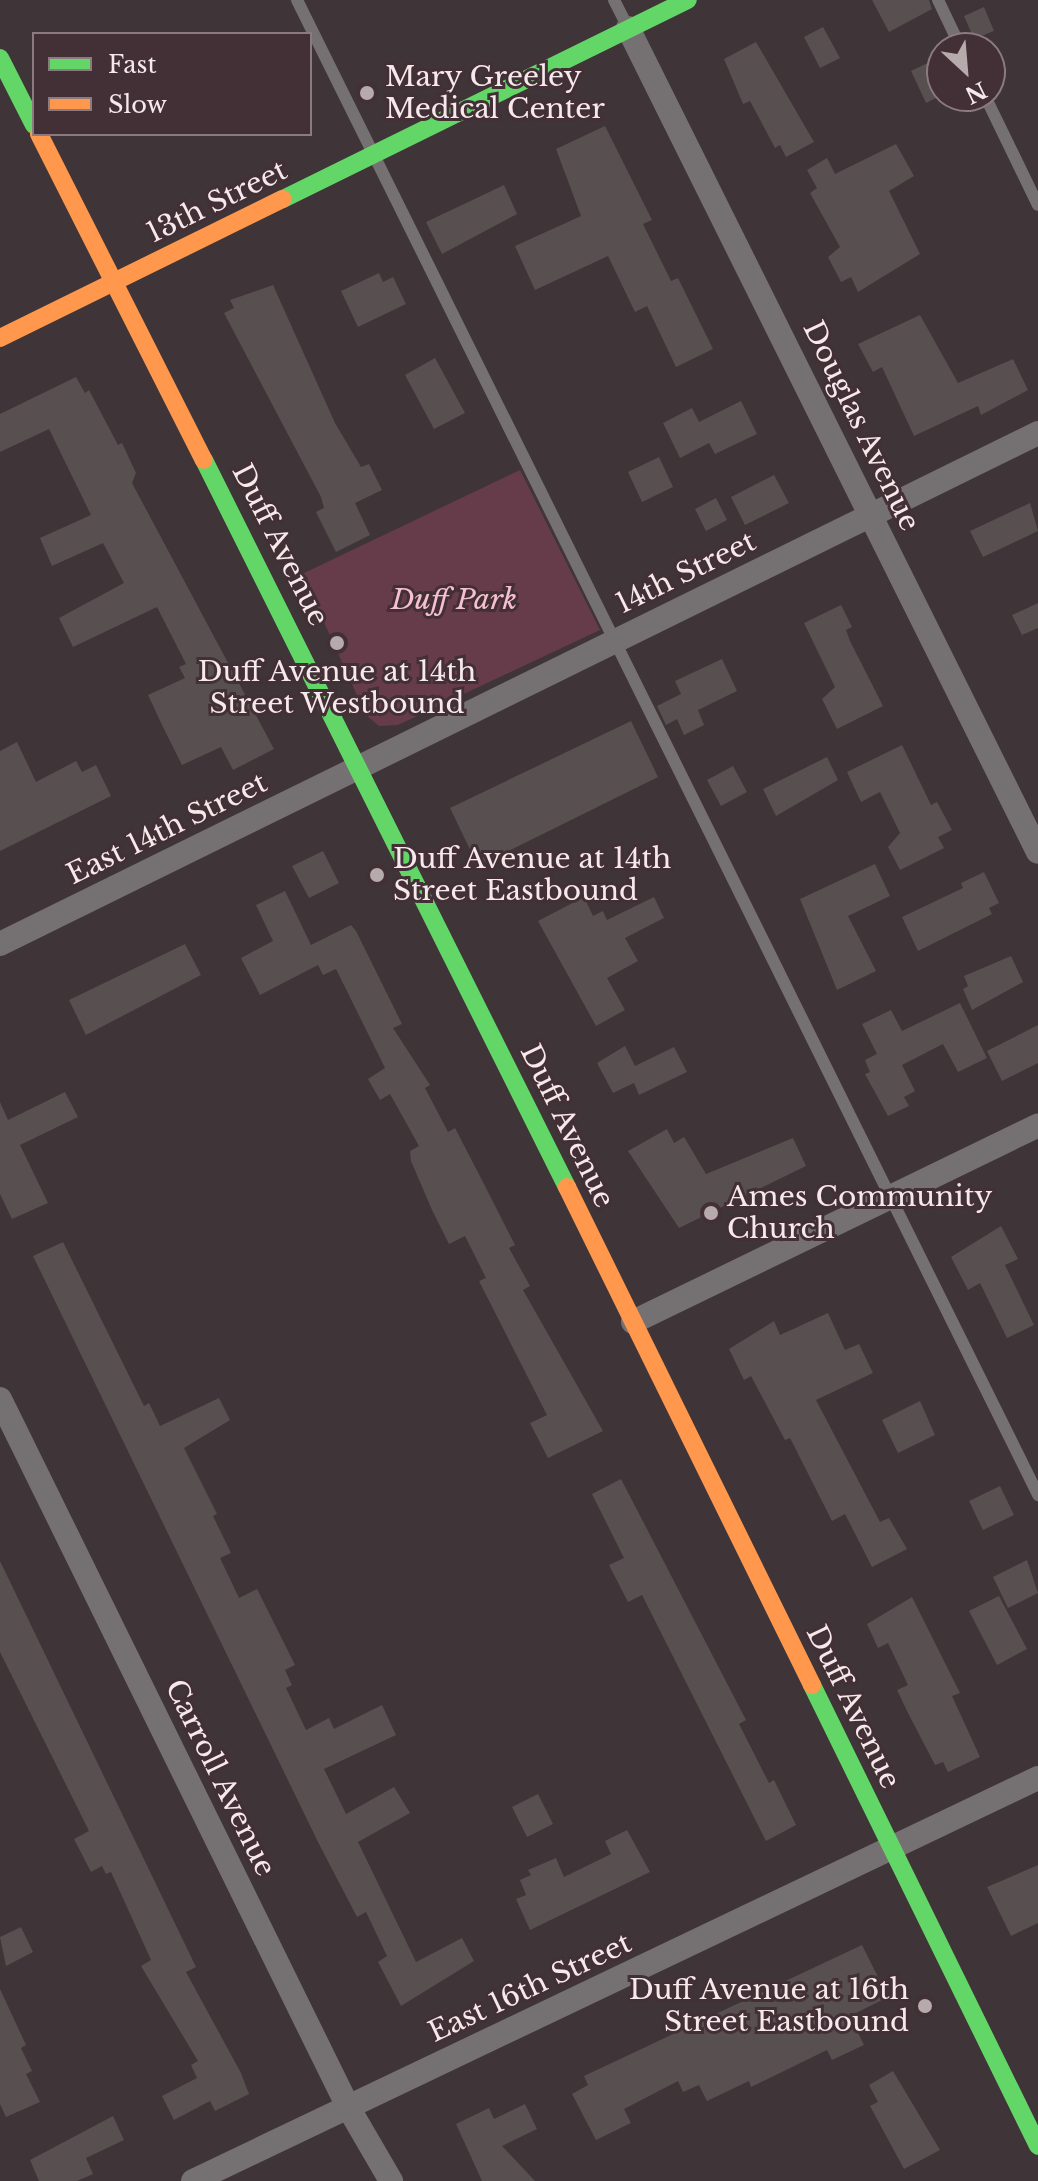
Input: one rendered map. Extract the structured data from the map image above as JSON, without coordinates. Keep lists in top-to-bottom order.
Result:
{
  "streets": {
    "main road": ["13th Street", "Duff Avenue"],
    "street": [
      "Douglas Avenue",
      "14th Street",
      "East 14th Street",
      "Carroll Avenue",
      "East 16th Street"
    ]
  },
  "crossings": [
    ["13th Street", "Douglas Avenue"],
    ["13th Street", "Duff Avenue"],
    ["Douglas Avenue", "14th Street"],
    ["Duff Avenue", "14th Street"],
    ["Duff Avenue", "East 14th Street"],
    ["Duff Avenue", "East 16th Street"],
    ["14th Street", "East 14th Street"],
    ["Carroll Avenue", "East 16th Street"]
  ],
  "parks": ["Duff Park"],
  "places": [
    "Mary Greeley Medical Center",
    "Duff Avenue at 14th Street Westbound",
    "Duff Avenue at 14th Street Eastbound",
    "Ames Community Church",
    "Duff Avenue at 16th Street Eastbound"
  ],
  "legend": ["Fast", "Slow"],
  "north": "bottom right"
}
